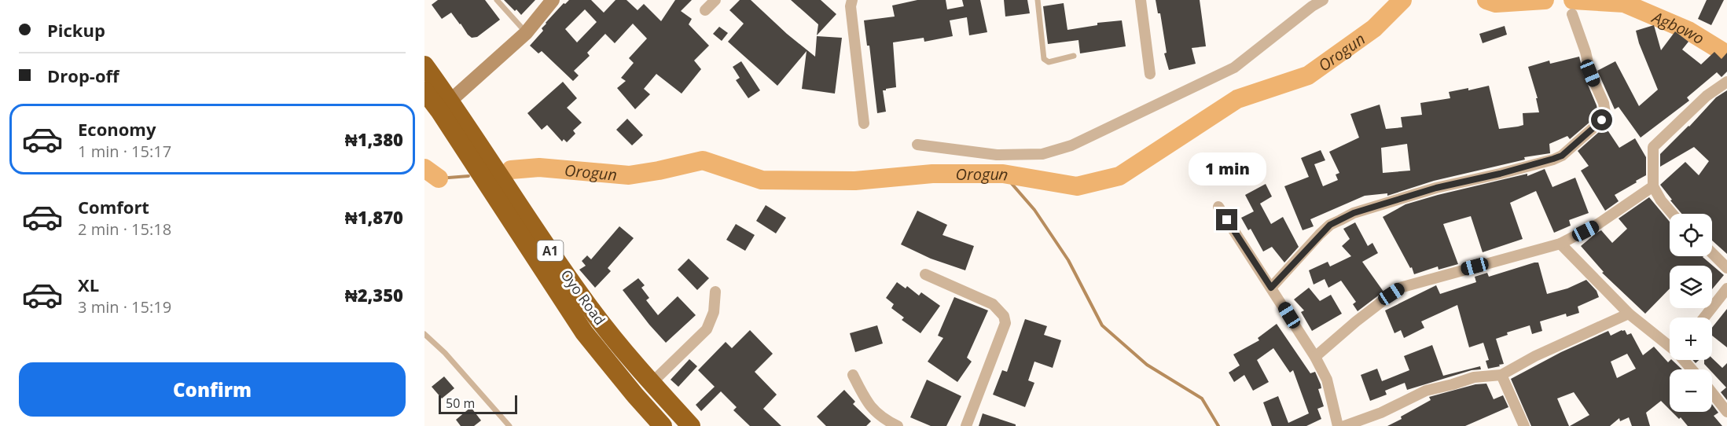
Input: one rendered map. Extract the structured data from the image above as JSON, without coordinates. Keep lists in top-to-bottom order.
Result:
{
  "streets": {
    "highway": ["A1", "Oyo Road"]
  },
  "water": ["Agbowo", "Orogun"],
  "scale_bar": "50 m",
  "page": {
    "banner": ["Pickup", "Drop-off"],
    "list": [
      {
        "name": "Economy",
        "note": "1 min · 15:17",
        "value": "₦1,380"
      },
      {
        "name": "Comfort",
        "note": "2 min · 15:18",
        "value": "₦1,870"
      },
      {
        "name": "XL",
        "note": "3 min · 15:19",
        "value": "₦2,350"
      }
    ],
    "bubble": "1 min",
    "map_buttons": ["+", "−"],
    "buttons": "Confirm",
    "scale": "50 m"
  }
}
